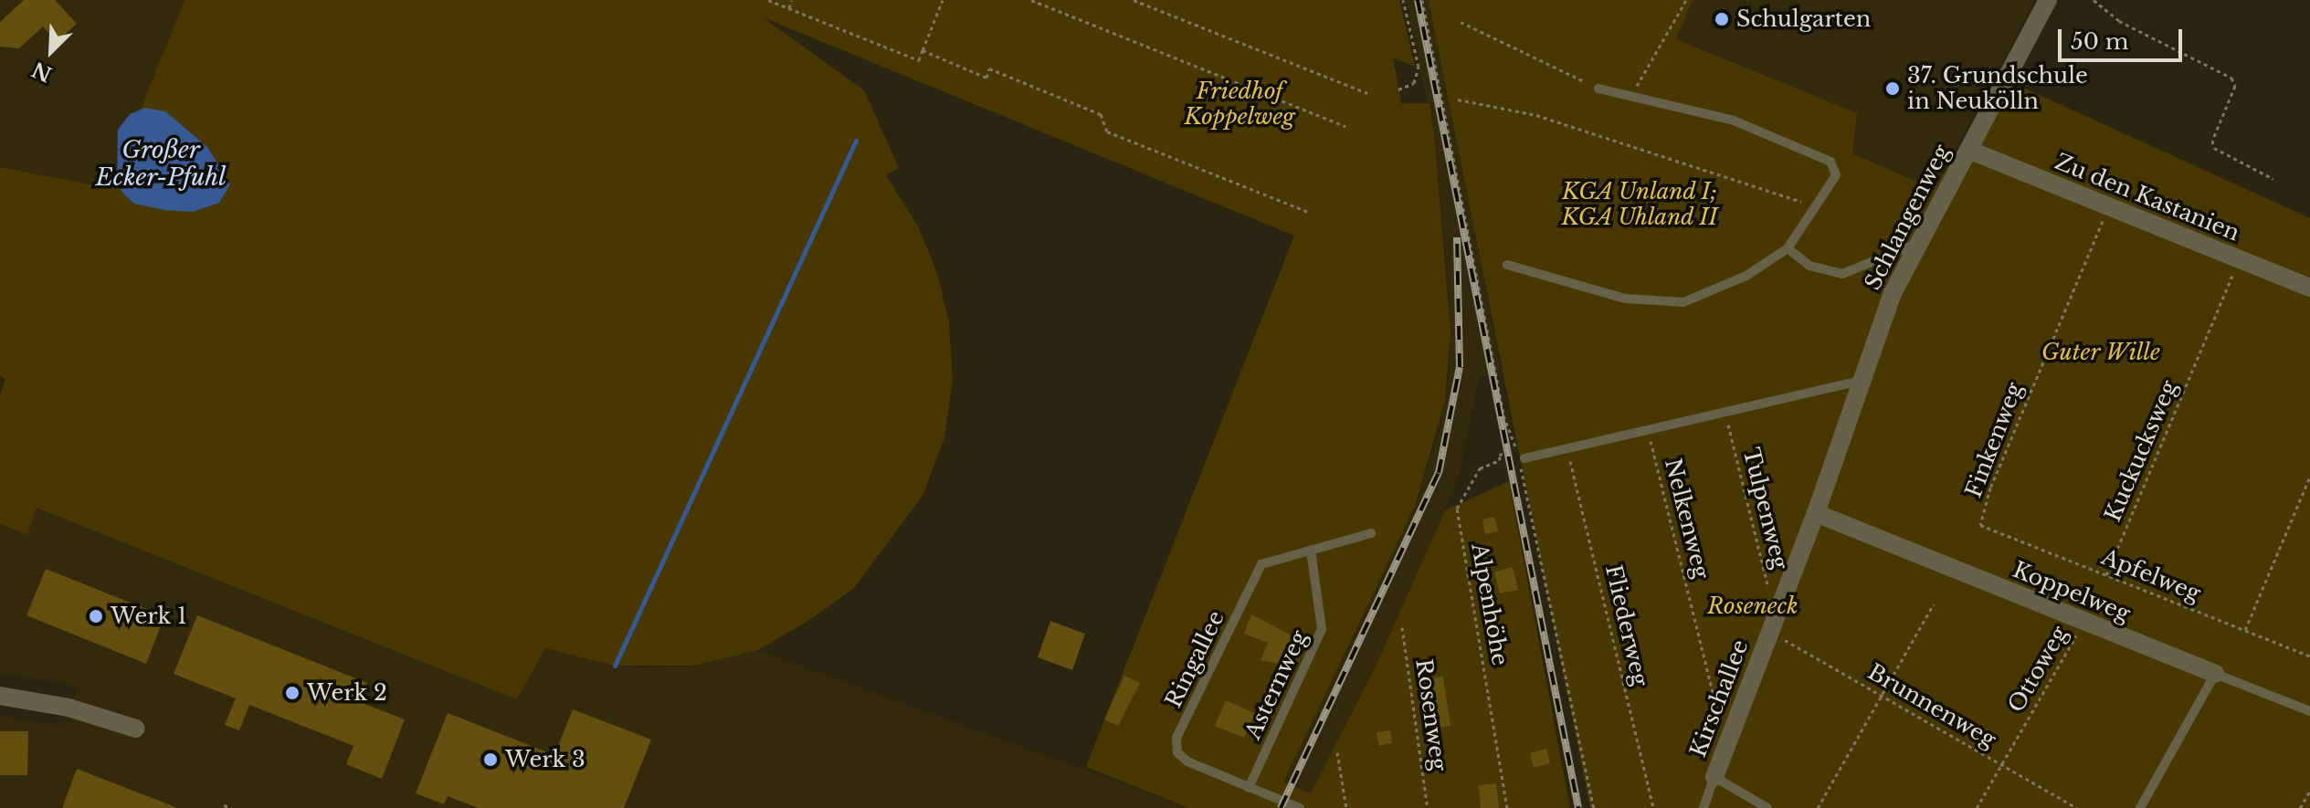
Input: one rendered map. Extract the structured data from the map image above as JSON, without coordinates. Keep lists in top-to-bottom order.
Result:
{
  "streets": {
    "street": [
      "Zu den Kastanien",
      "Schlangenweg",
      "Koppelweg",
      "Kirschallee"
    ],
    "lane": ["Ringallee", "Asternweg"],
    "path": [
      "Finkenweg",
      "Kuckucksweg",
      "Tulpenweg",
      "Nelkenweg",
      "Apfelweg",
      "Alpenhöhe",
      "Fliederweg",
      "Ottoweg",
      "Brunnenweg",
      "Rosenweg"
    ]
  },
  "crossings": [
    ["Zu den Kastanien", "Schlangenweg"],
    ["Zu den Kastanien", "Finkenweg"],
    ["Zu den Kastanien", "Kuckucksweg"],
    ["Schlangenweg", "Koppelweg"],
    ["Schlangenweg", "Kirschallee"],
    ["Finkenweg", "Apfelweg"],
    ["Kuckucksweg", "Apfelweg"],
    ["Tulpenweg", "Kirschallee"],
    ["Tulpenweg", "Brunnenweg"],
    ["Koppelweg", "Ottoweg"],
    ["Koppelweg", "Kirschallee"],
    ["Ringallee", "Asternweg"],
    ["Ottoweg", "Brunnenweg"],
    ["Kirschallee", "Brunnenweg"]
  ],
  "water": ["Großer Ecker-Pfuhl"],
  "parks": [
    "Friedhof Koppelweg",
    "KGA Unland I; KGA Uhland II",
    "Guter Wille",
    "Roseneck"
  ],
  "places": [
    "Schulgarten",
    "37. Grundschule in Neukölln",
    "Werk 1",
    "Werk 2",
    "Werk 3"
  ],
  "scale_bar": "50 m",
  "north": "bottom left"
}
